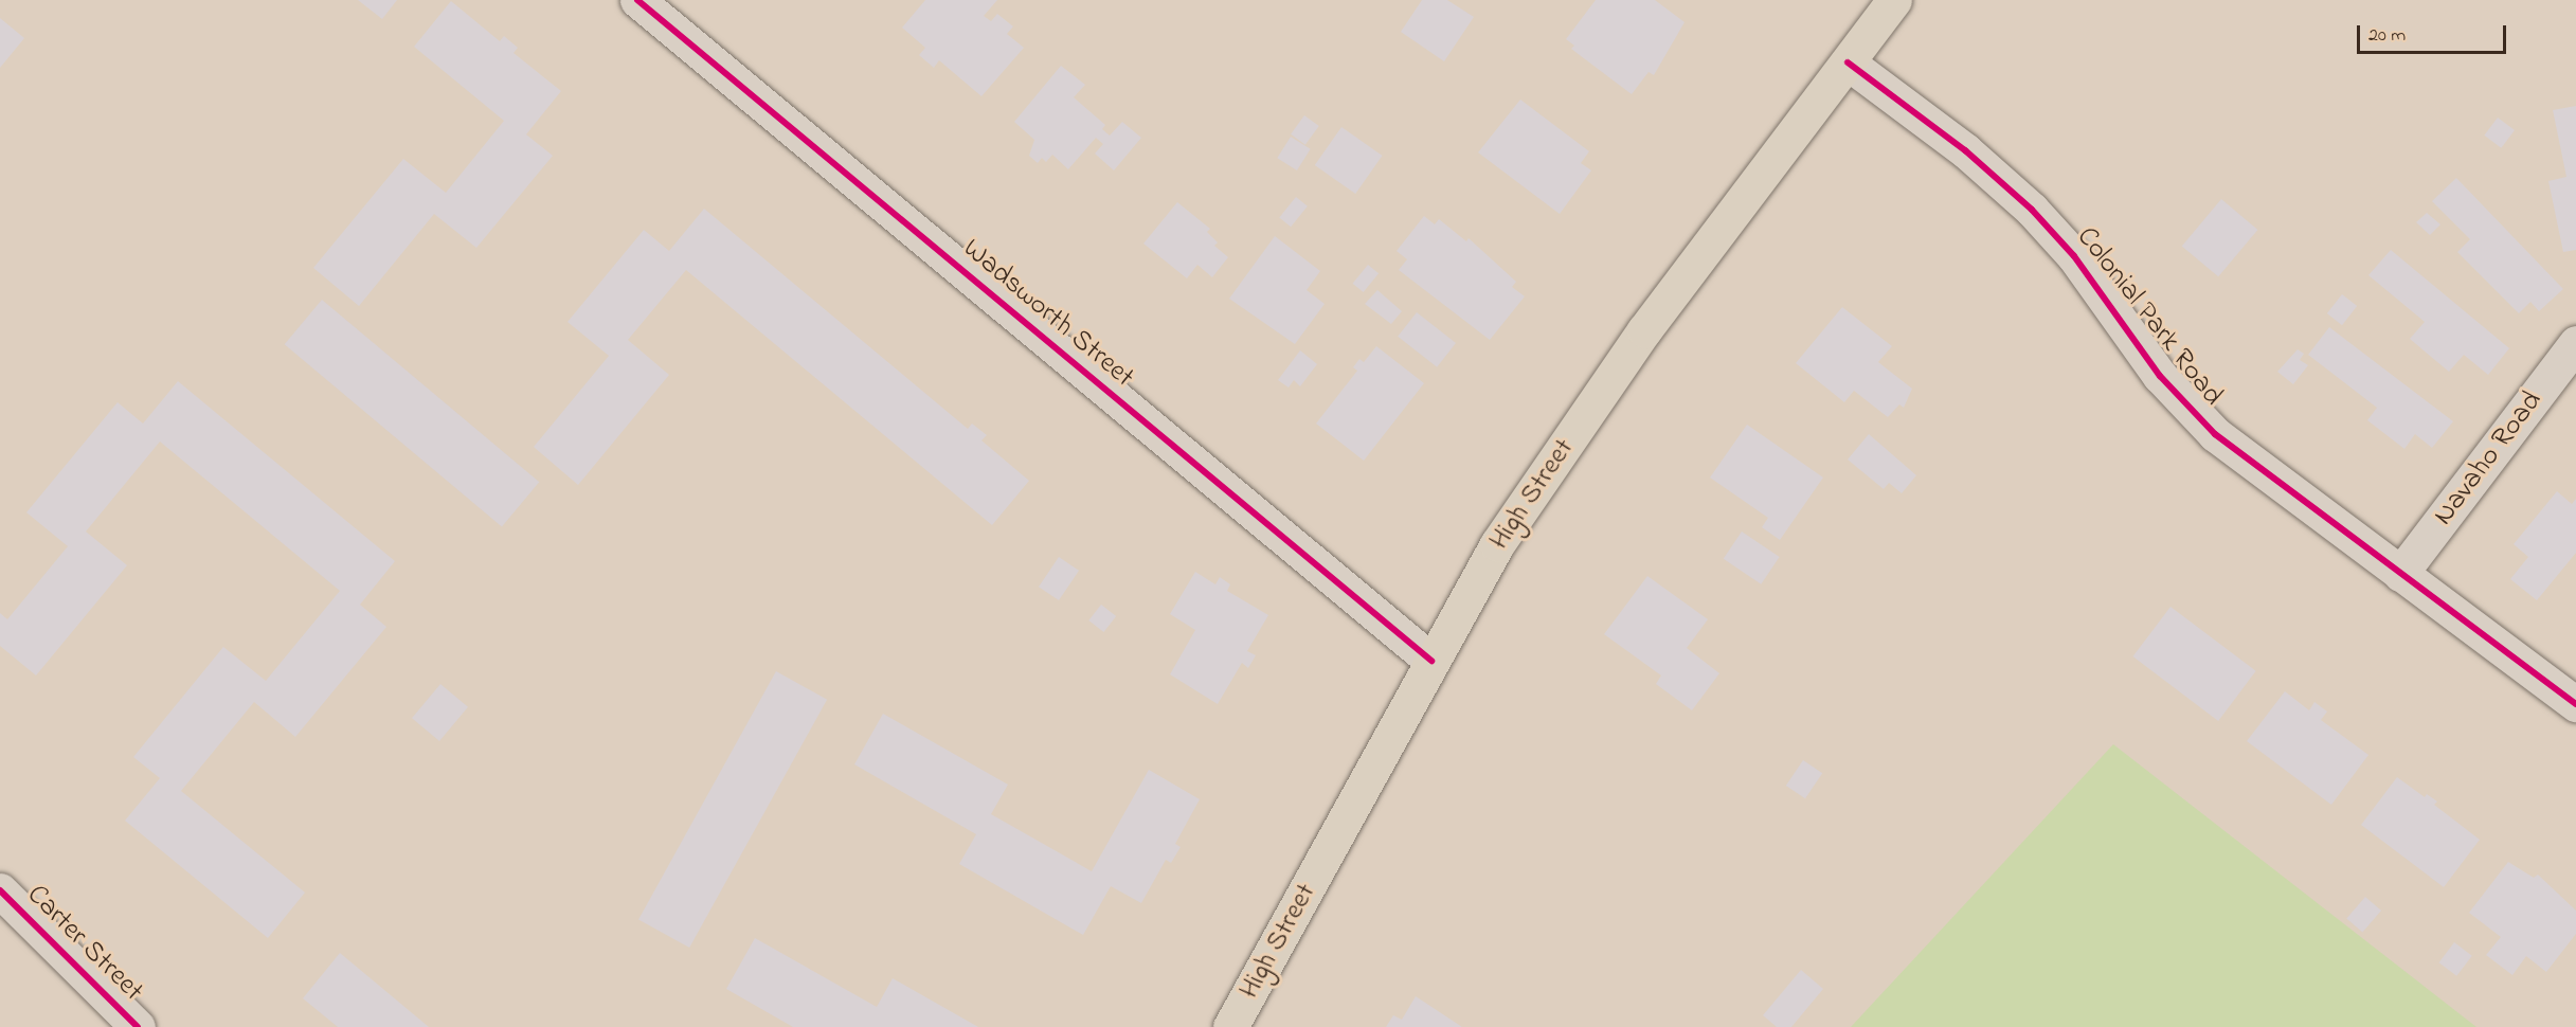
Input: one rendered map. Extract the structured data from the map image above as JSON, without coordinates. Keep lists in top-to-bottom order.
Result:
{
  "streets": {
    "main road": ["High Street"],
    "street": [
      "Wadsworth Street",
      "Colonial Park Road",
      "Navaho Road",
      "Carter Street"
    ]
  },
  "crossings": [
    ["Wadsworth Street", "High Street"],
    ["Colonial Park Road", "Navaho Road"],
    ["Colonial Park Road", "High Street"]
  ],
  "scale_bar": "20 m"
}
